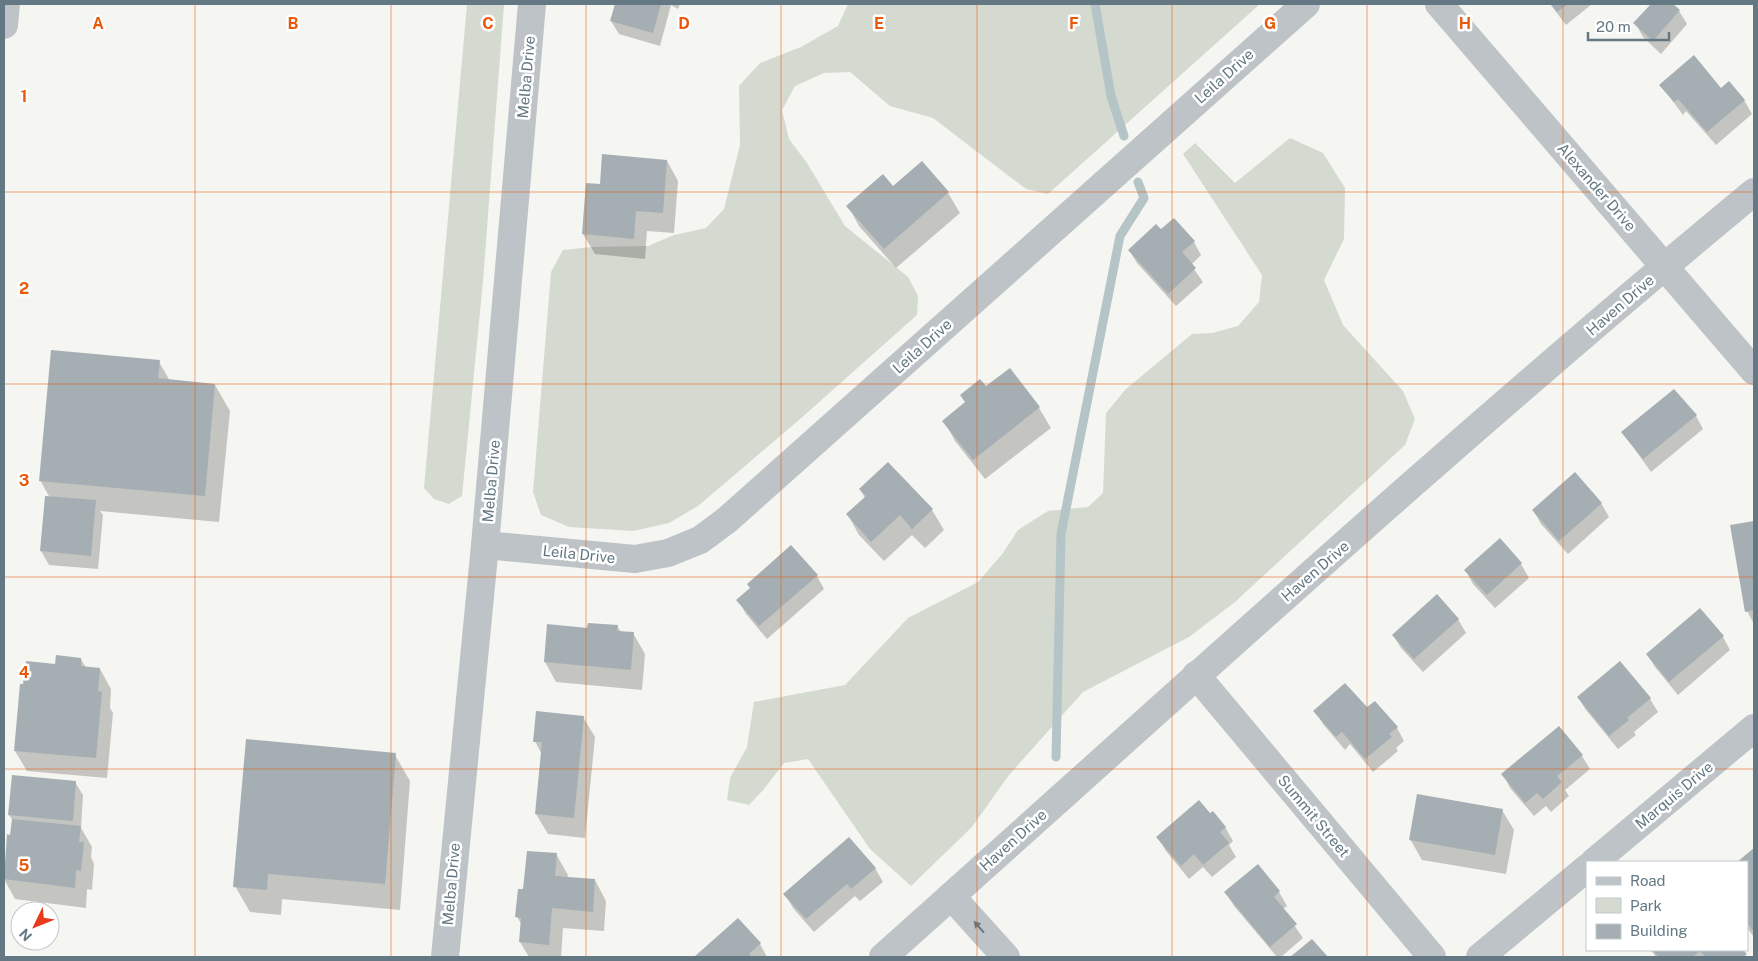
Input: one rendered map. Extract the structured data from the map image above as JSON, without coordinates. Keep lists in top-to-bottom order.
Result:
{
  "streets": {
    "street": [
      "Leila Drive",
      "Melba Drive",
      "Alexander Drive",
      "Haven Drive",
      "Marquis Drive",
      "Summit Street"
    ]
  },
  "crossings": [
    ["Leila Drive", "Melba Drive"],
    ["Alexander Drive", "Haven Drive"],
    ["Haven Drive", "Summit Street"]
  ],
  "legend": ["Road", "Park", "Building"],
  "scale_bar": "20 m",
  "north": "bottom left",
  "grid": {
    "columns": [
      "A",
      "B",
      "C",
      "D",
      "E",
      "F",
      "G",
      "H"
    ],
    "rows": [
      "1",
      "2",
      "3",
      "4",
      "5"
    ]
  }
}
